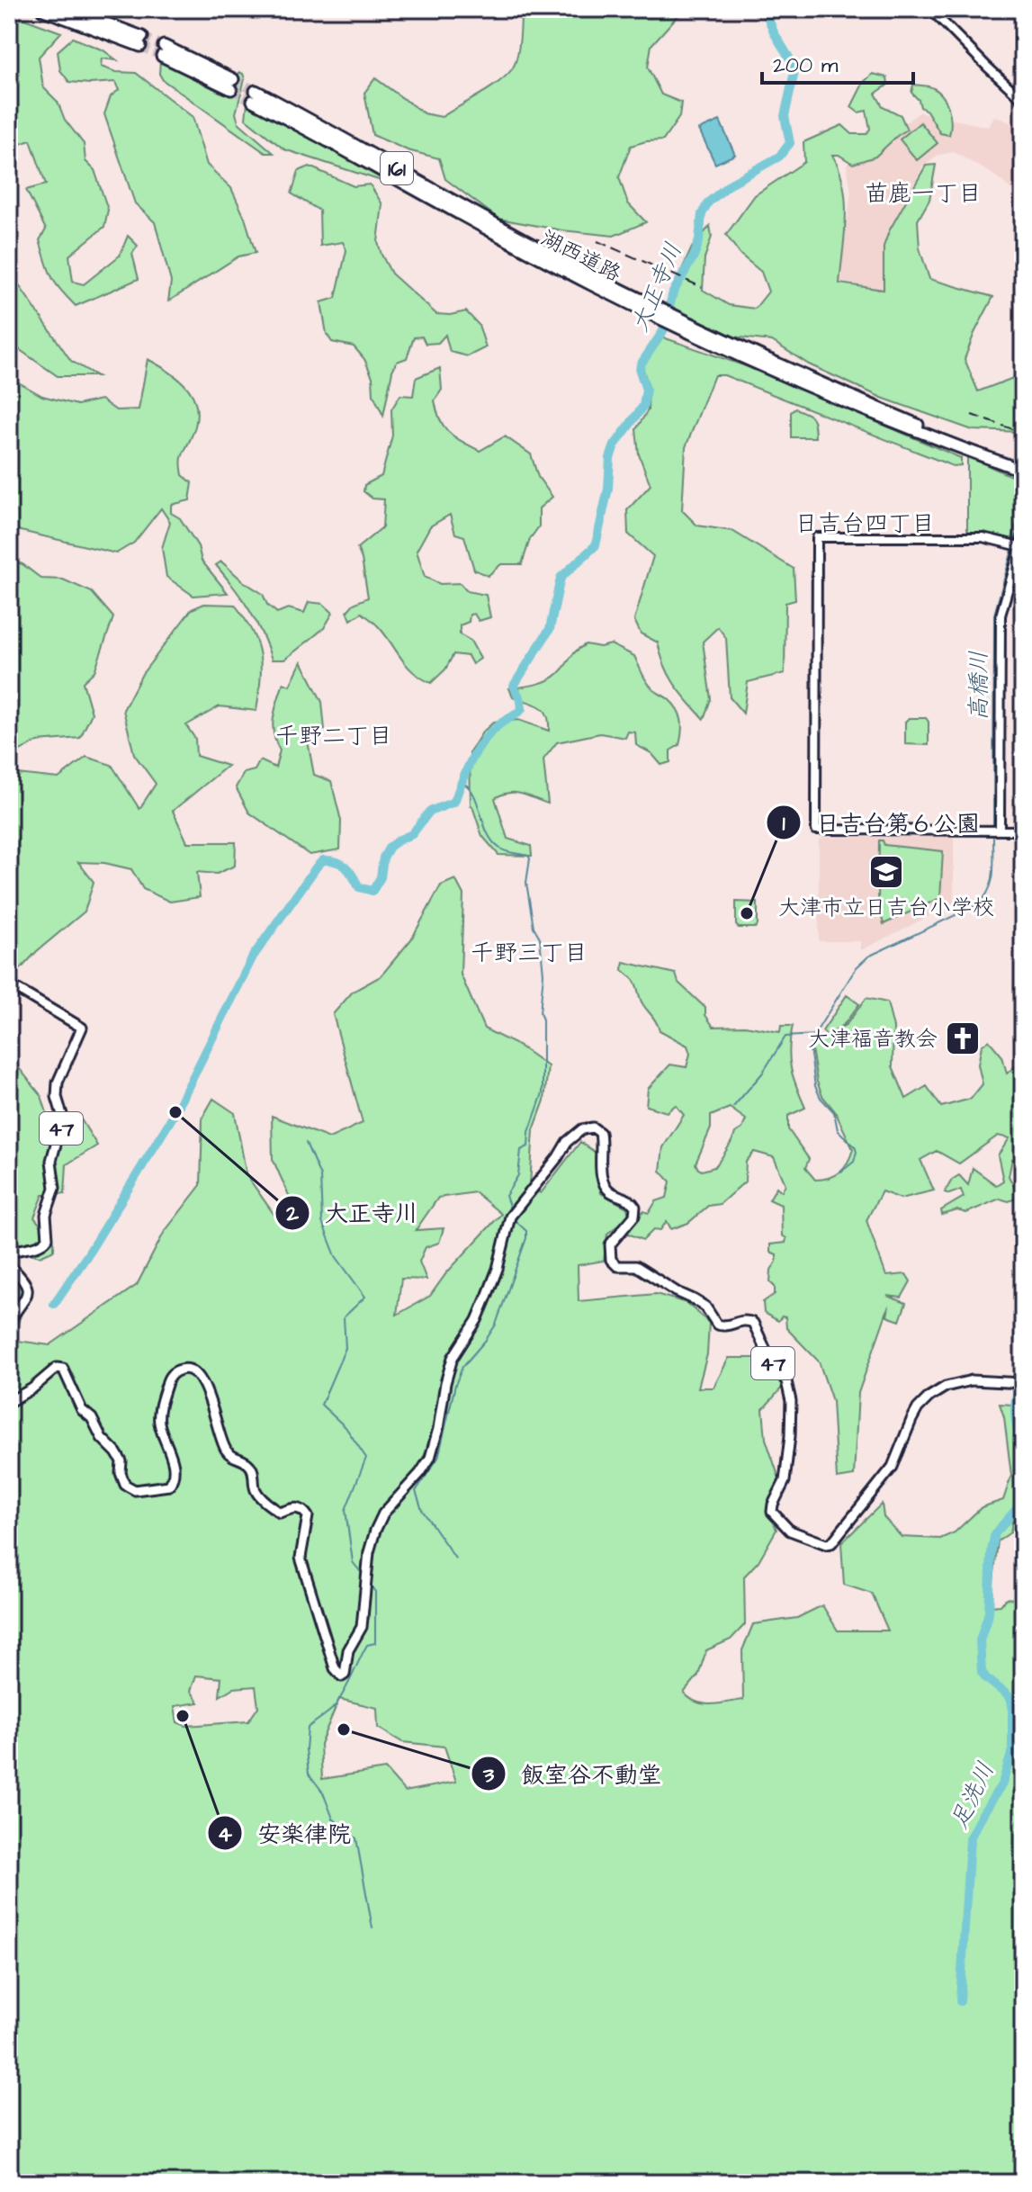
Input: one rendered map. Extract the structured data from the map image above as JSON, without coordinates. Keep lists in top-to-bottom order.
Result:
{
  "streets": {
    "highway": ["161", "湖西道路"],
    "main road": ["47"]
  },
  "districts": [
    "苗鹿一丁目",
    "日吉台四丁目",
    "千野二丁目",
    "千野三丁目"
  ],
  "water": ["大正寺川", "高橋川", "足洗川"],
  "places": {
    "school or university": ["大津市立日吉台小学校"],
    "other": [
      "日吉台第６公園",
      "大正寺川",
      "安楽律院",
      "飯室谷不動堂"
    ],
    "church": ["大津福音教会"]
  },
  "scale_bar": "200 m"
}
